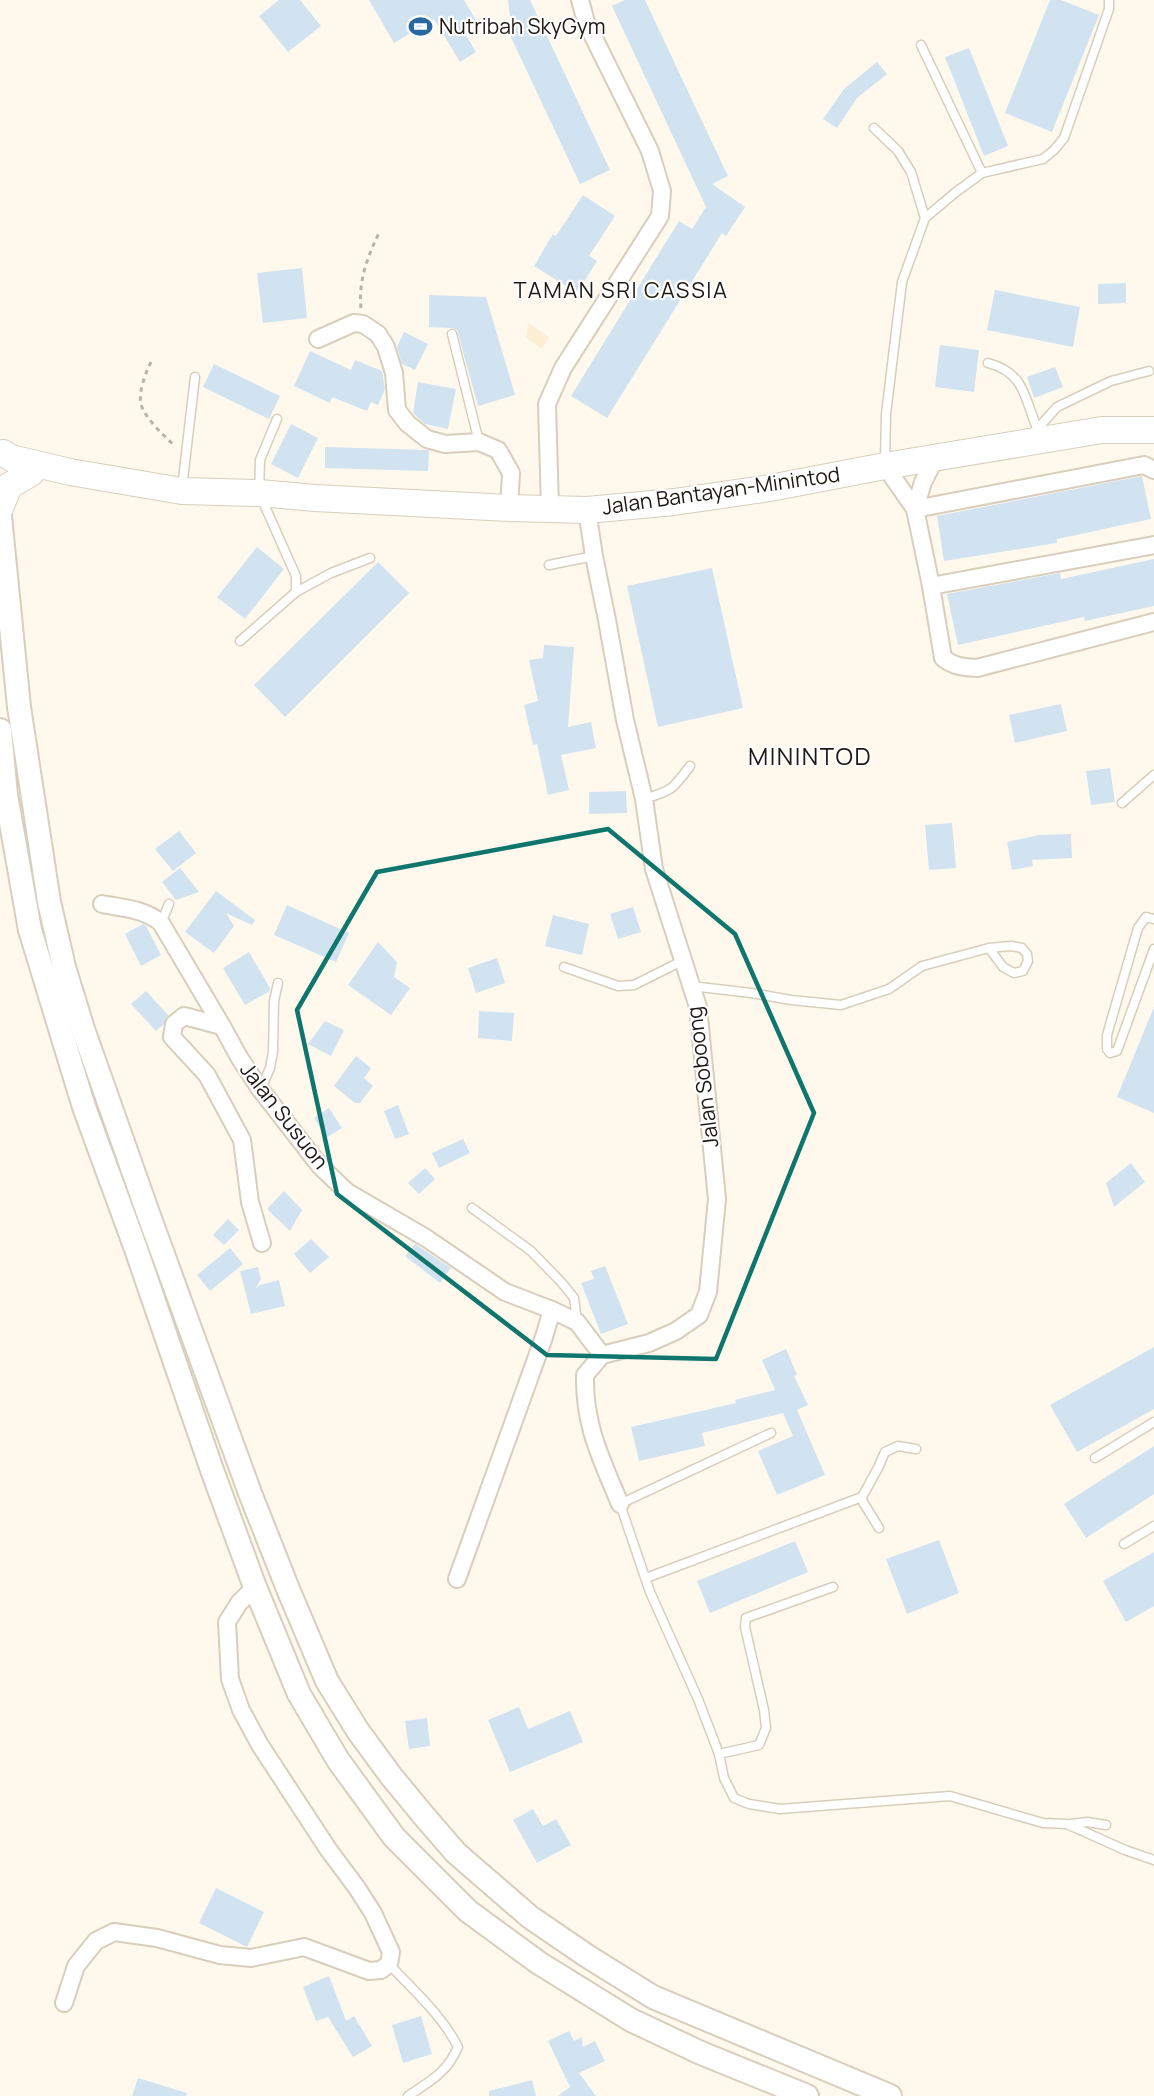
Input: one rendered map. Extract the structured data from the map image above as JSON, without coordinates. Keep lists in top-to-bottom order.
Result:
{
  "streets": {
    "main road": ["Jalan Bantayan-Minintod"],
    "street": ["Jalan Soboong", "Jalan Susuon"]
  },
  "crossings": [
    ["Jalan Bantayan-Minintod", "Jalan Soboong"],
    ["Jalan Soboong", "Jalan Susuon"]
  ],
  "districts": ["TAMAN SRI CASSIA", "MININTOD"],
  "places": {
    "sports": ["Nutribah SkyGym"]
  }
}
